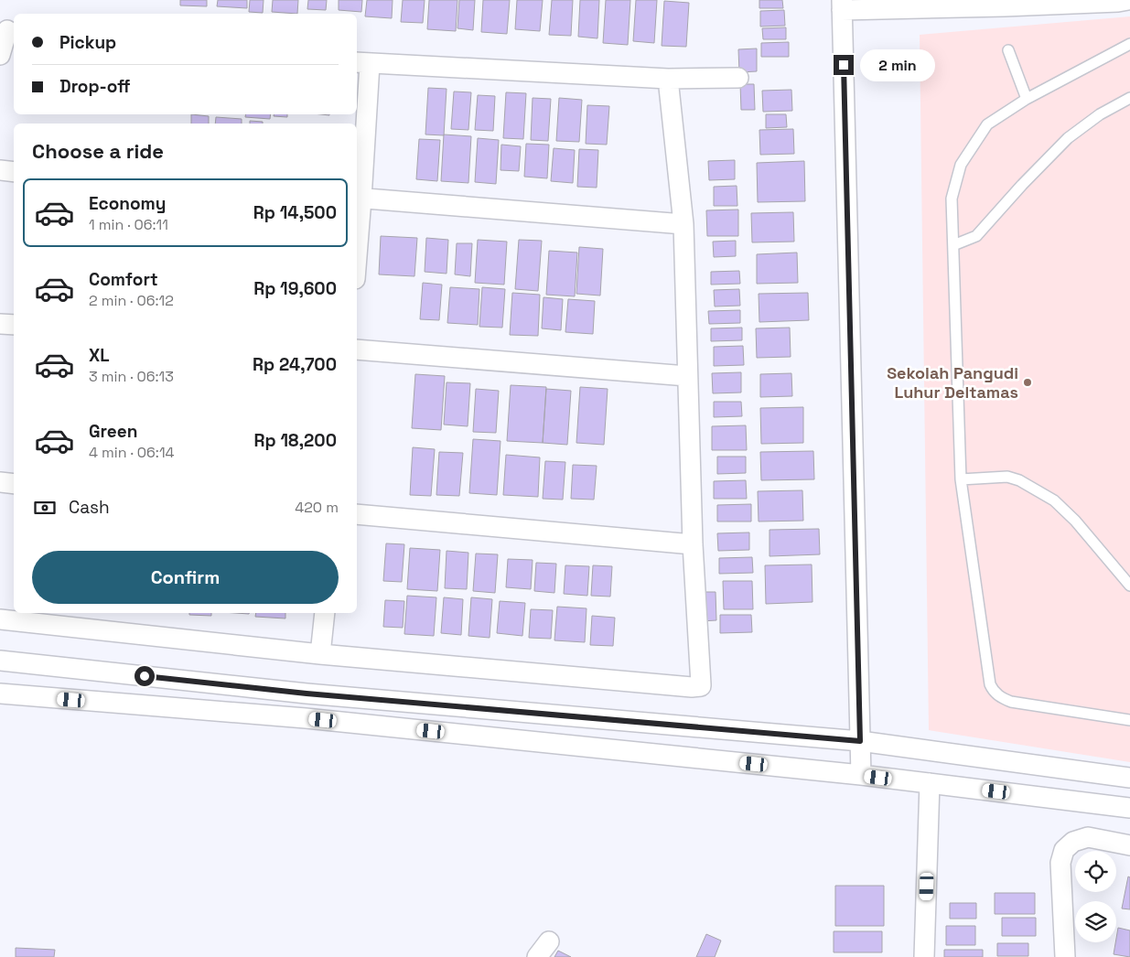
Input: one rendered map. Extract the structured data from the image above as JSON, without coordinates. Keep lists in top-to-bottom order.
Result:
{
  "places": ["Sekolah Pangudi Luhur Deltamas"],
  "page": {
    "banner": ["Pickup", "Drop-off"],
    "bubble": "2 min",
    "heading": "Choose a ride",
    "list": [
      {
        "name": "Economy",
        "note": "1 min · 06:11",
        "value": "Rp 14,500"
      },
      {
        "name": "Comfort",
        "note": "2 min · 06:12",
        "value": "Rp 19,600"
      },
      {
        "name": "XL",
        "note": "3 min · 06:13",
        "value": "Rp 24,700"
      },
      {
        "name": "Green",
        "note": "4 min · 06:14",
        "value": "Rp 18,200"
      }
    ],
    "pay": ["Cash", "420 m"],
    "buttons": "Confirm"
  }
}
